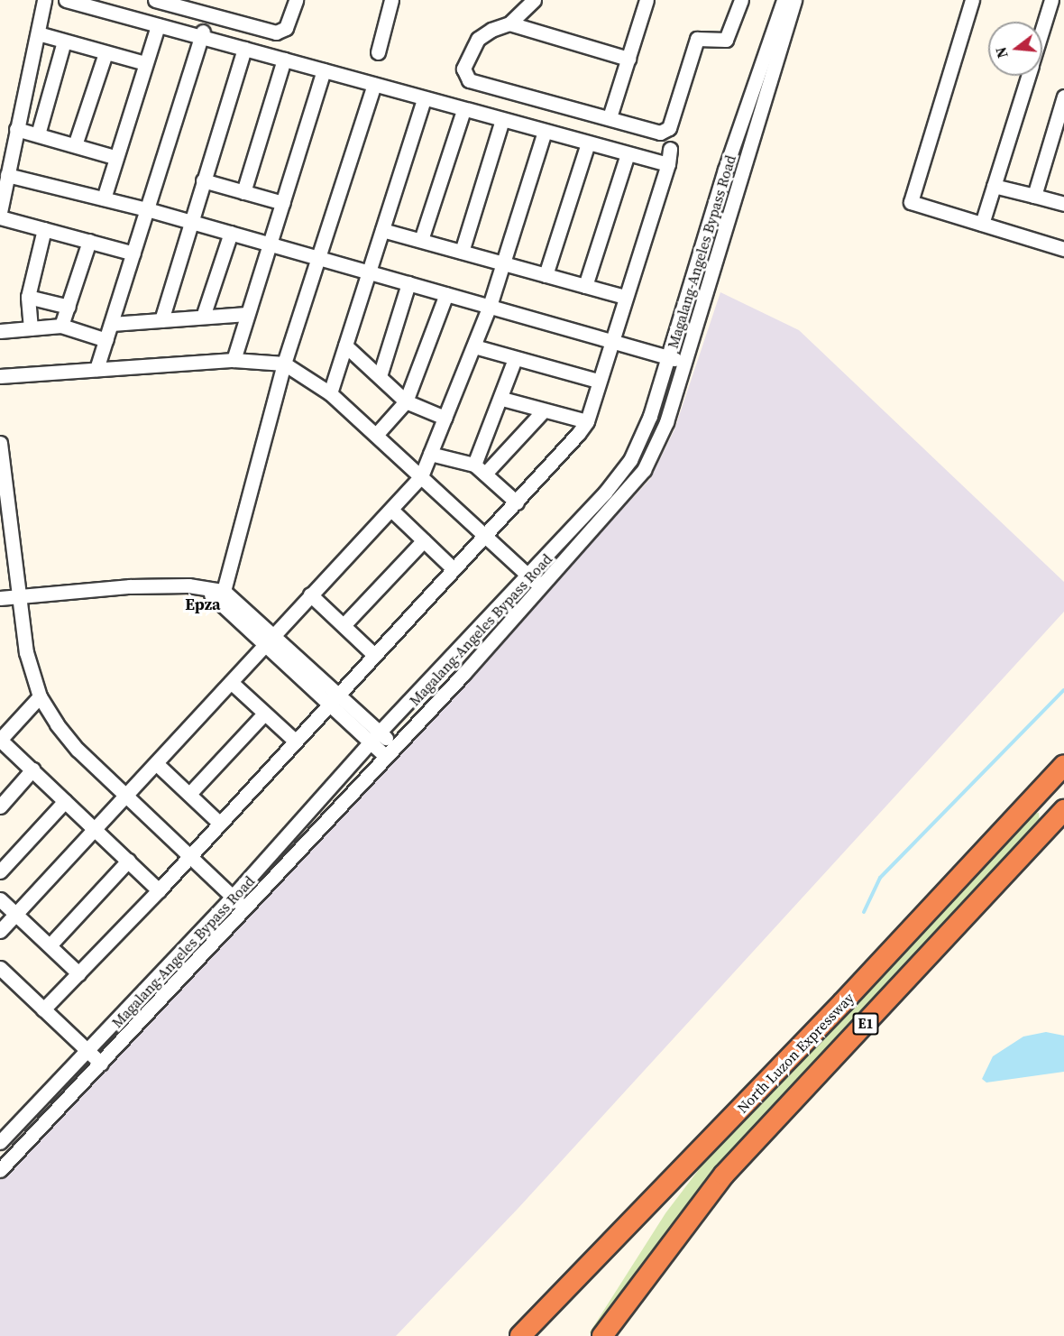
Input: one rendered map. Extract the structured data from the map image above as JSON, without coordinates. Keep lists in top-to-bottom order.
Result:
{
  "streets": {
    "highway": ["E1", "North Luzon Expressway"],
    "street": ["Magalang-Angeles Bypass Road"]
  },
  "districts": ["Epza"],
  "north": "left"
}
